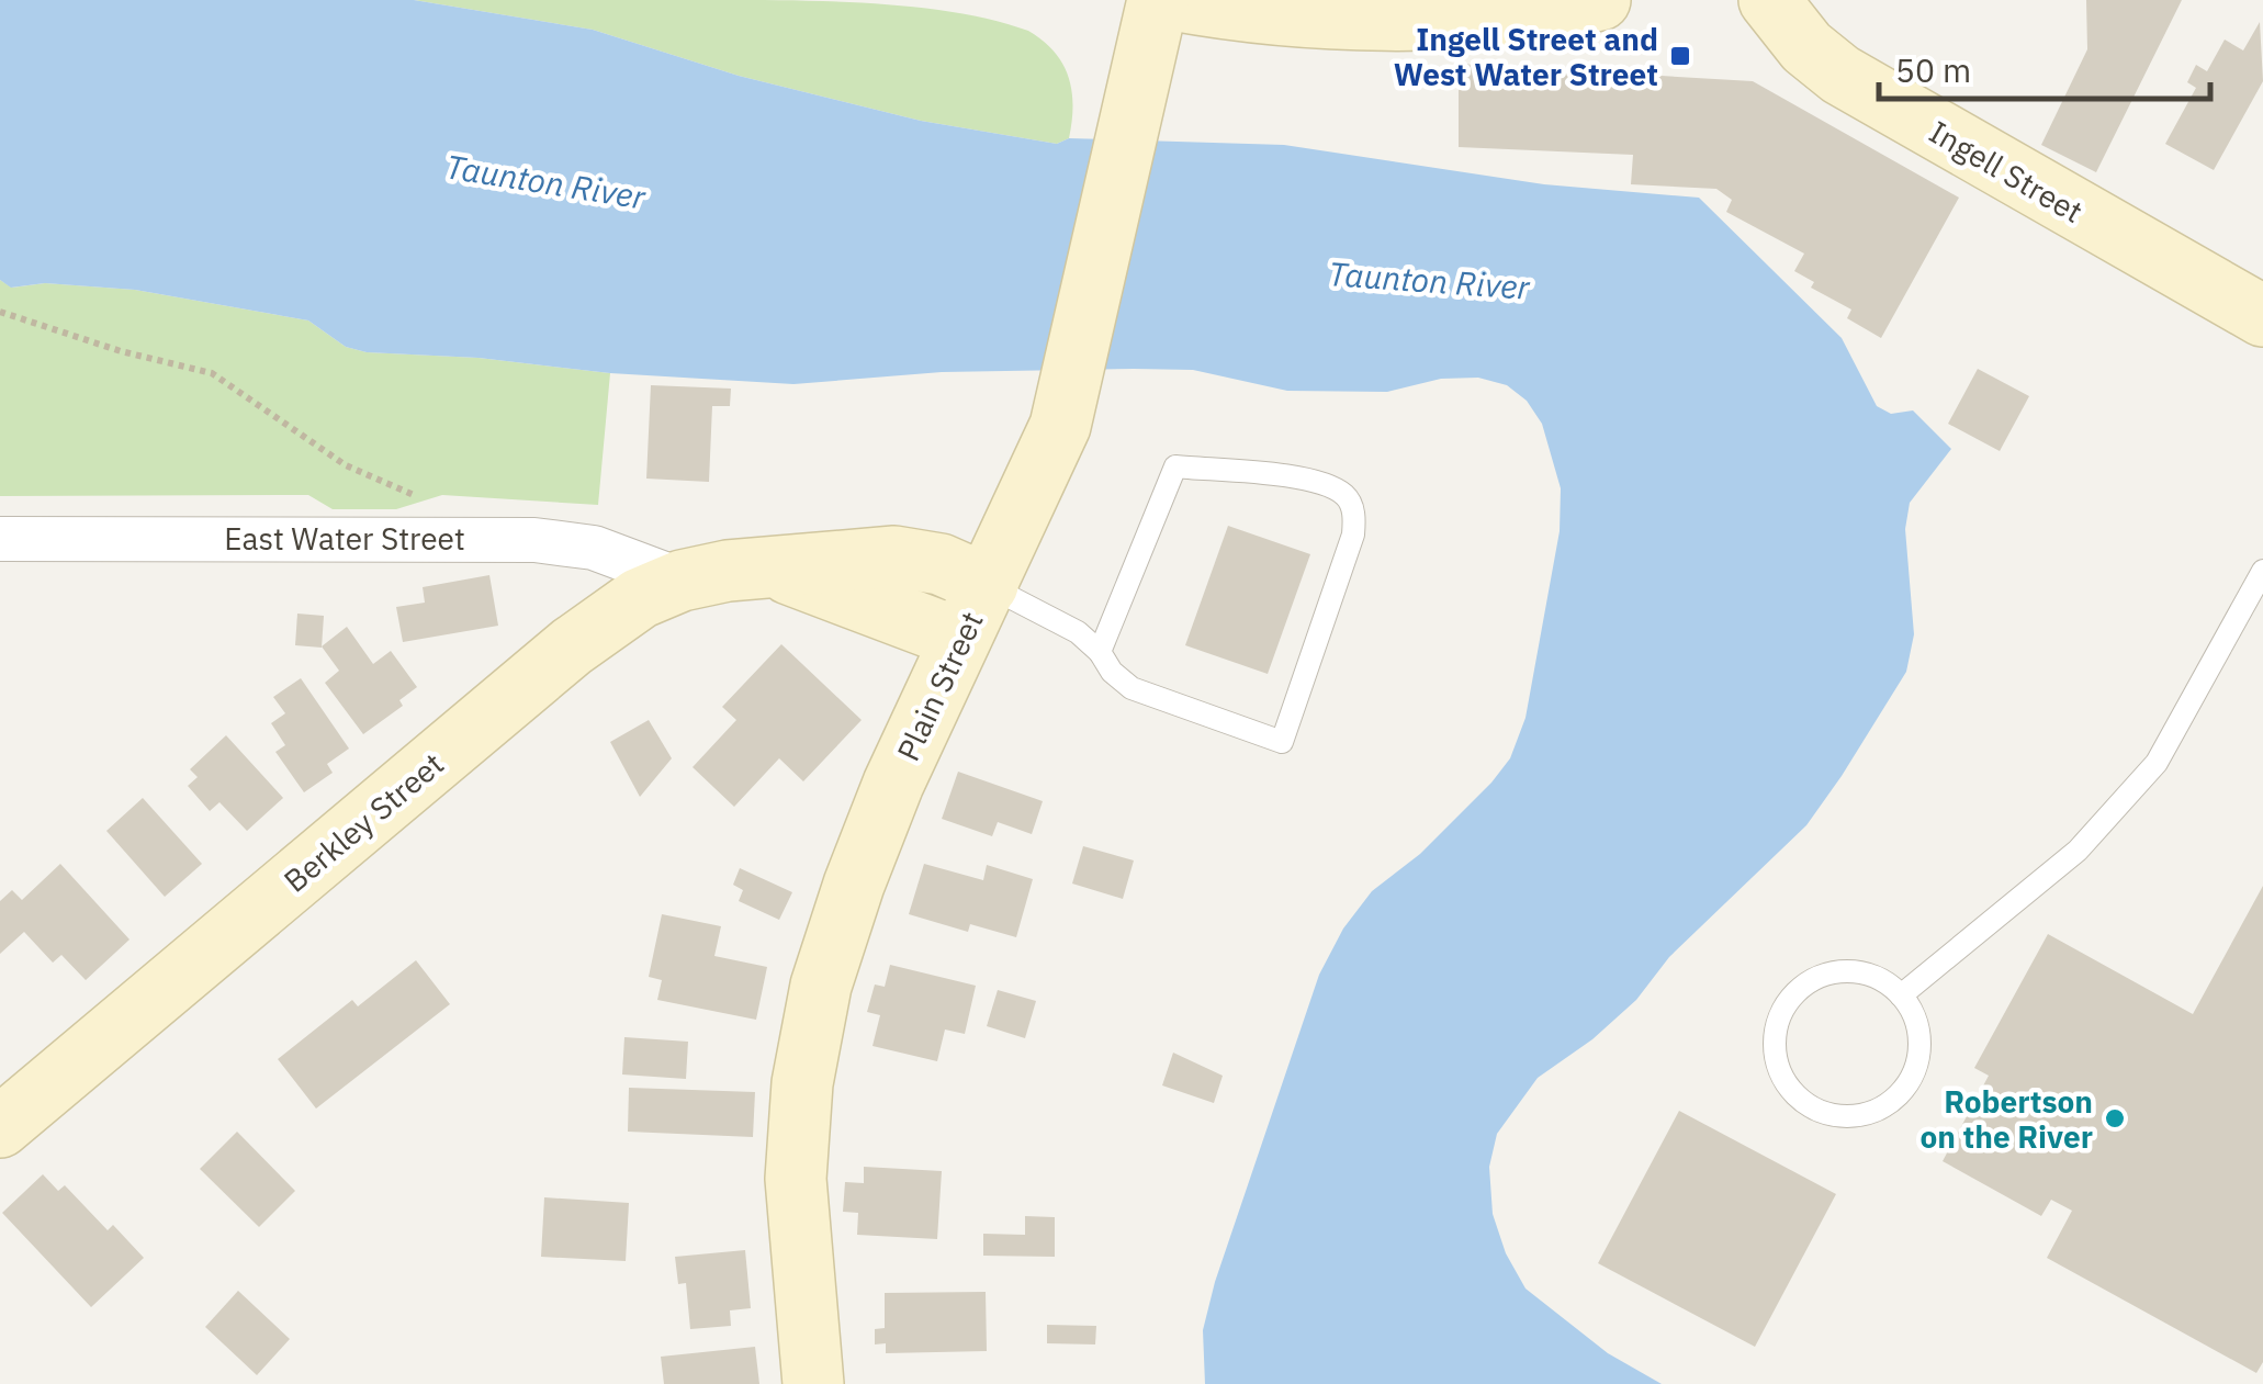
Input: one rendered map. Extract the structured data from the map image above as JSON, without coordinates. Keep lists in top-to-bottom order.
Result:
{
  "streets": {
    "main road": ["Ingell Street", "Plain Street", "Berkley Street"],
    "street": ["East Water Street"]
  },
  "crossings": [
    ["East Water Street", "Berkley Street"]
  ],
  "water": ["Taunton River"],
  "places": {
    "transit": ["Ingell Street and West Water Street"],
    "other": ["Robertson on the River"]
  },
  "scale_bar": "50 m"
}
